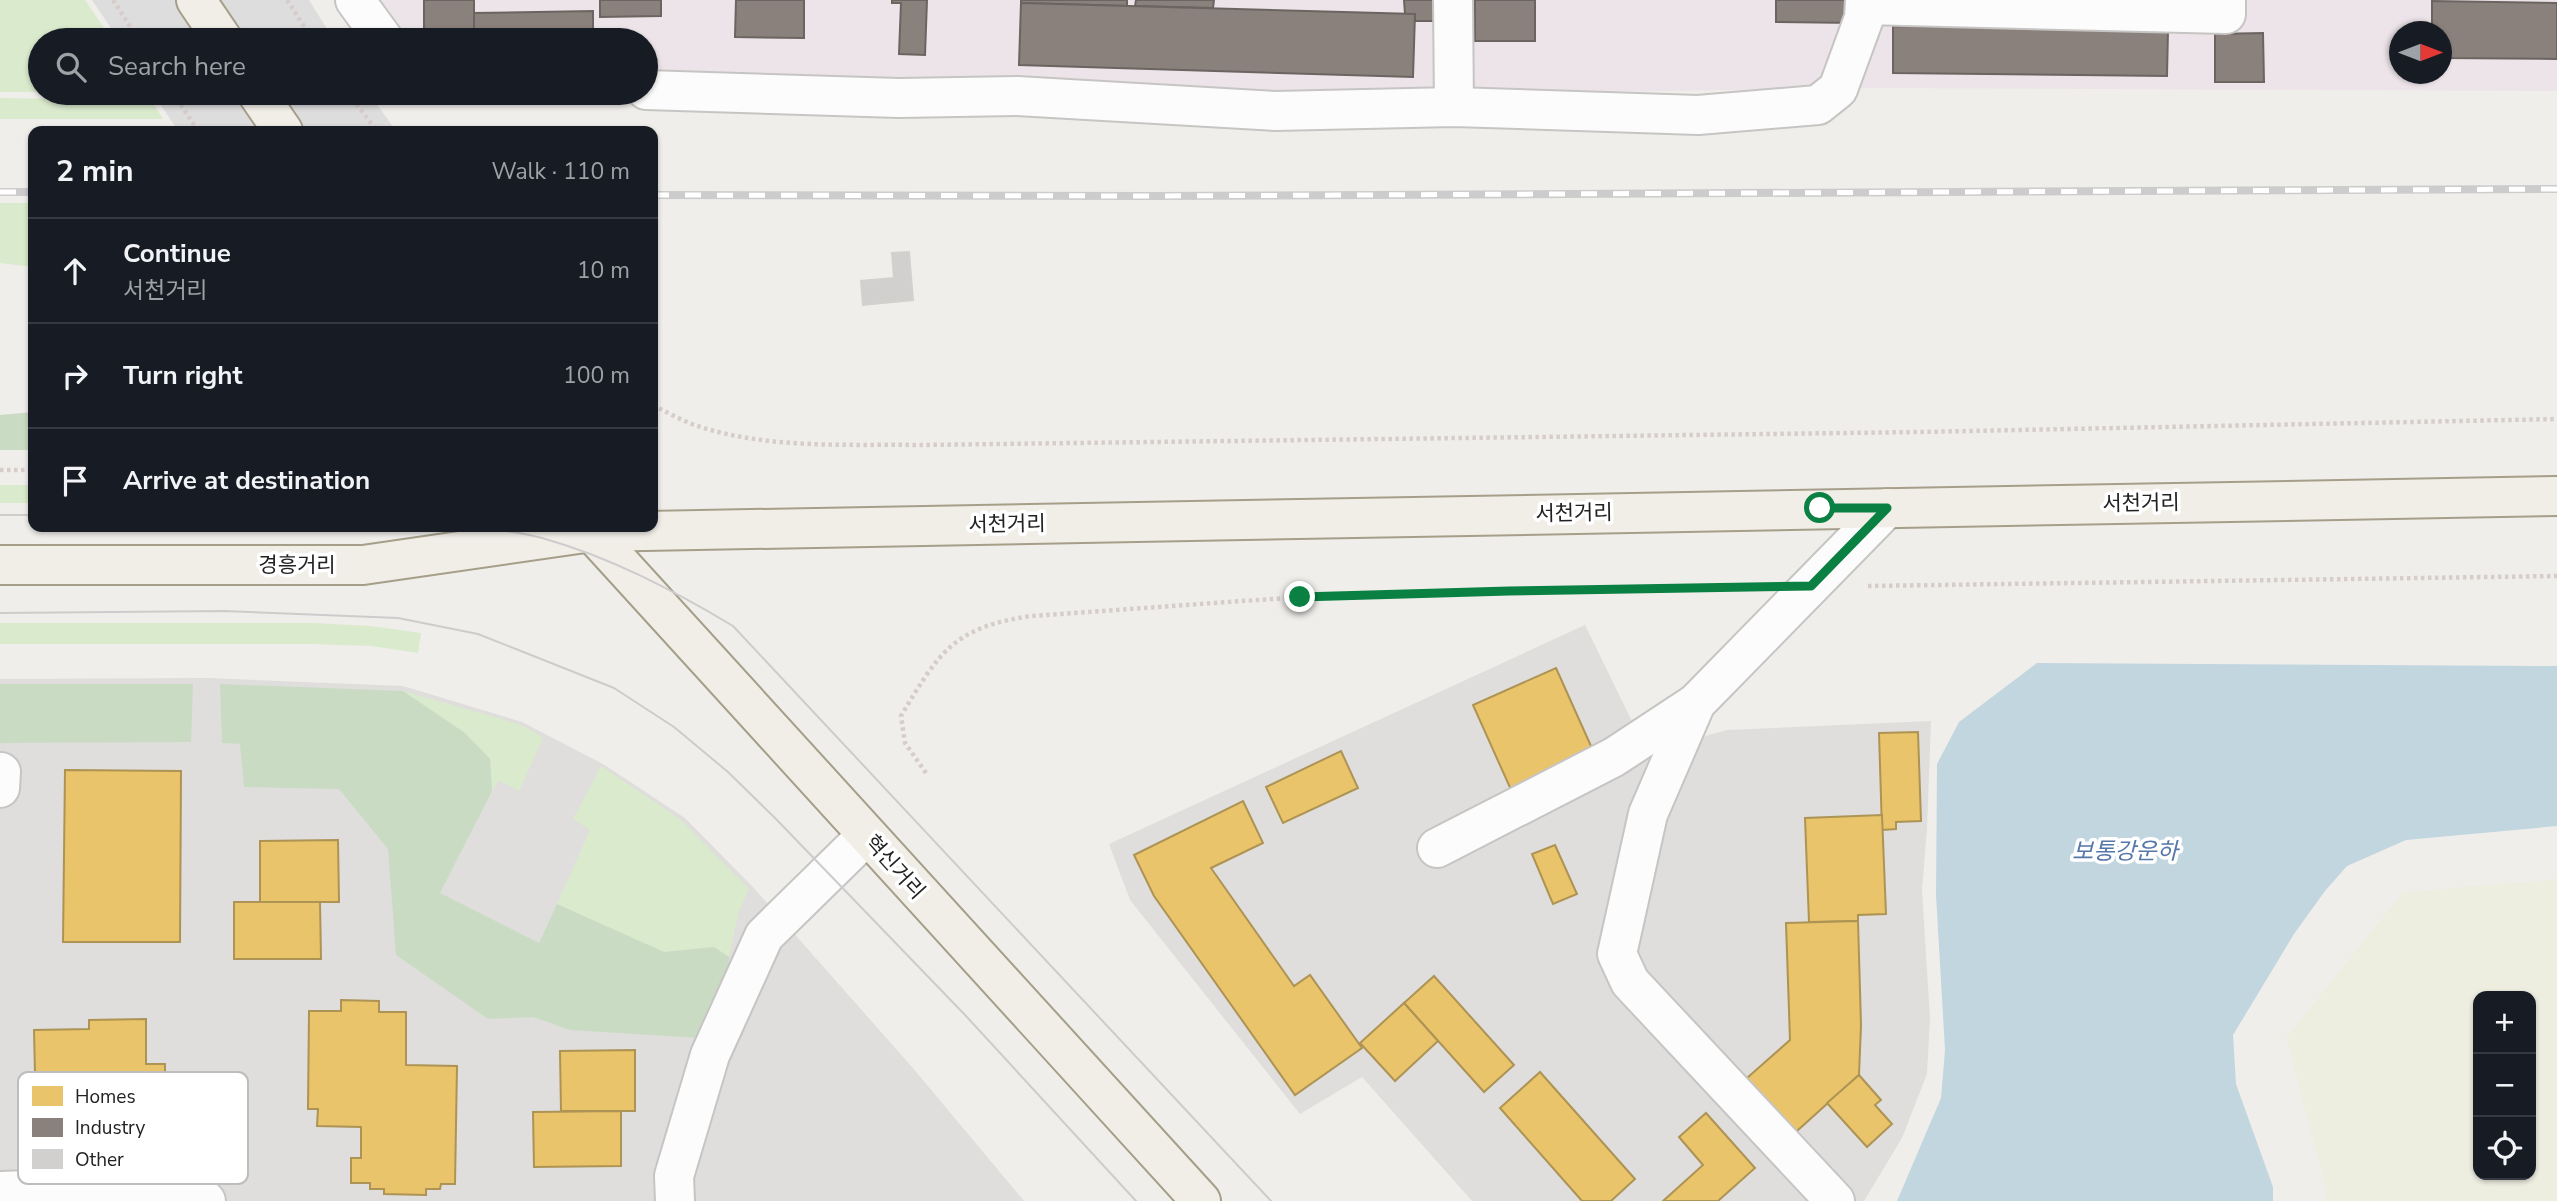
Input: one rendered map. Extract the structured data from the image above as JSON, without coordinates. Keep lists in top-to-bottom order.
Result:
{
  "streets": {
    "main road": ["서천거리", "경흥거리", "혁신거리"]
  },
  "water": ["보통강운하"],
  "legend": ["Homes", "Industry", "Other"],
  "north": "right",
  "page": {
    "search": "Search here",
    "heading": ["2 min", "Walk · 110 m"],
    "list": [
      ["Continue", "서천거리", "10 m"],
      ["Turn right", "100 m"],
      "Arrive at destination"
    ],
    "map_buttons": ["+", "−"]
  }
}
